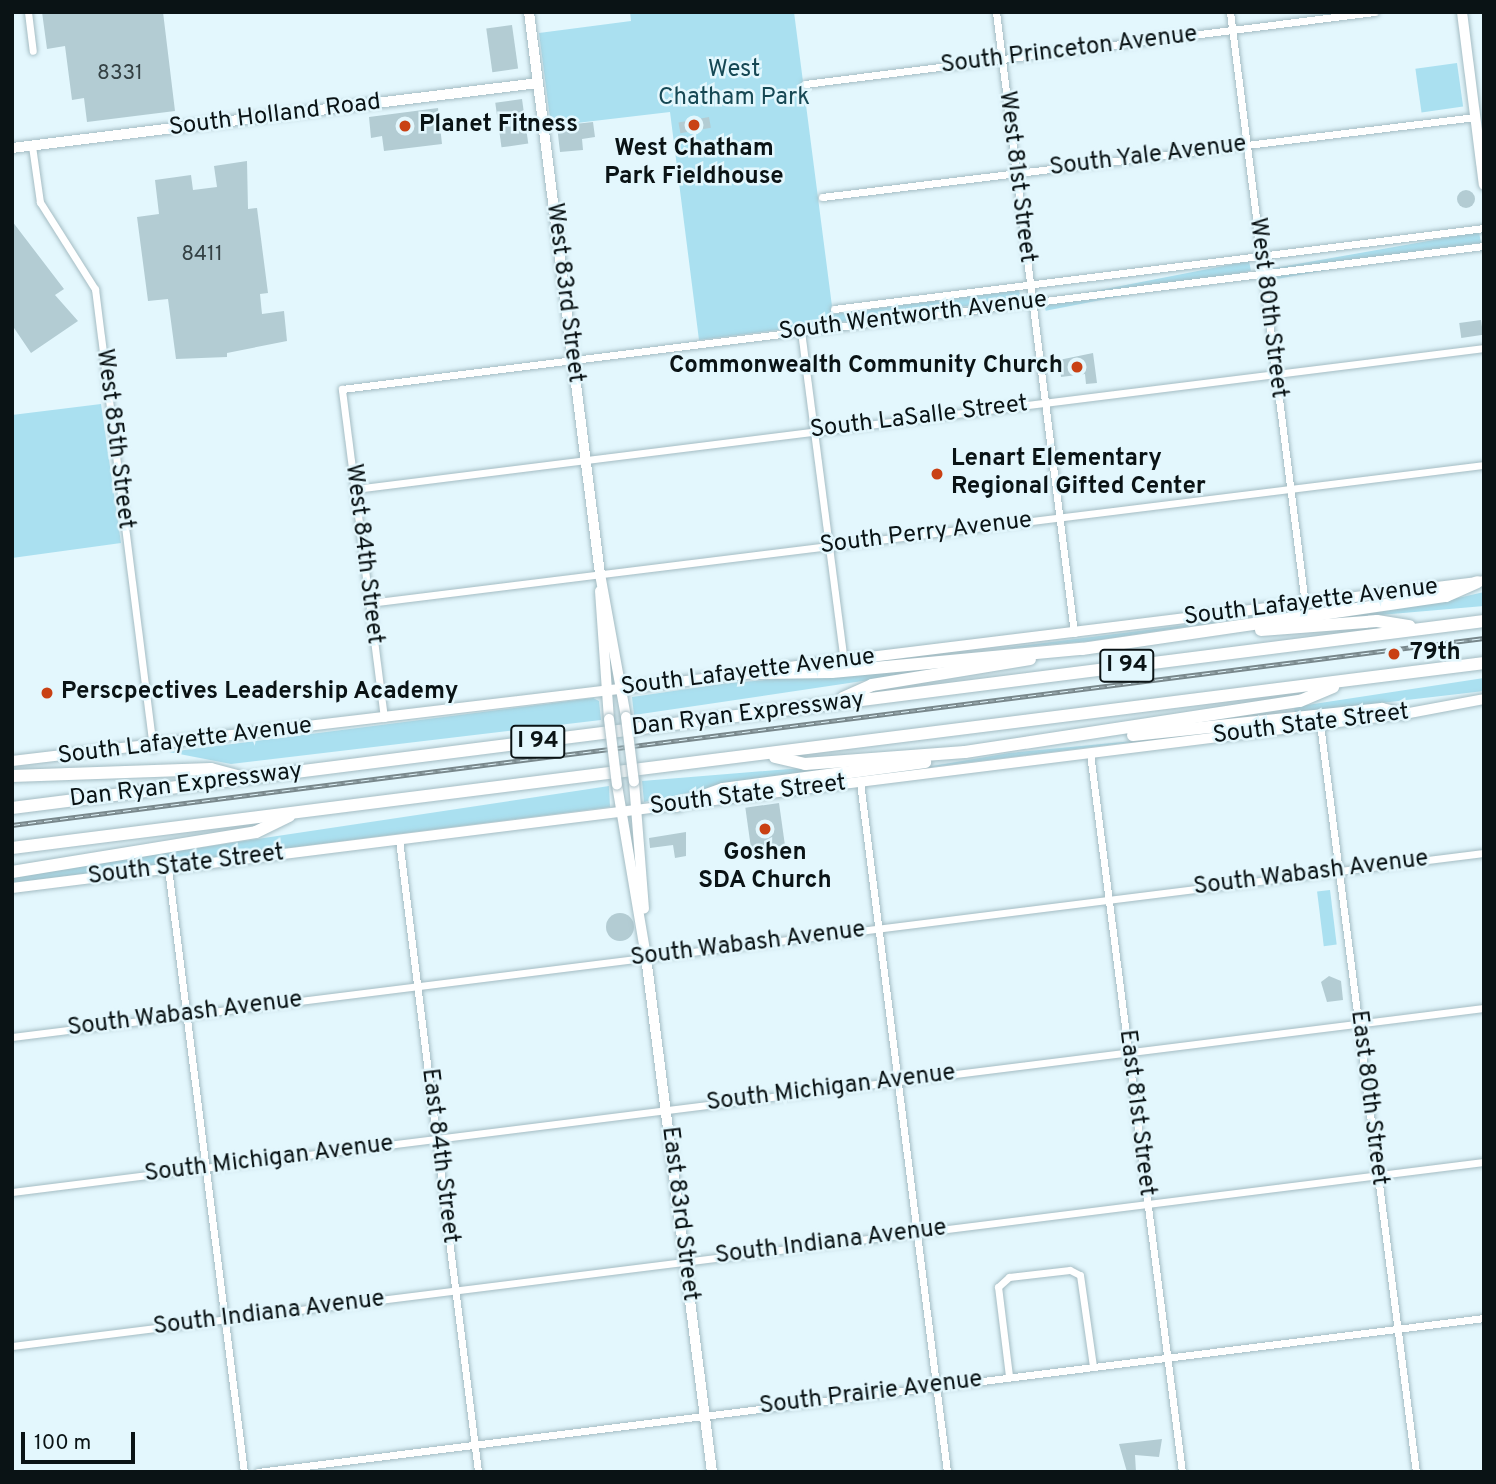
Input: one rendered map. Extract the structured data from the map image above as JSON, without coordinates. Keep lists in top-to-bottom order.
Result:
{
  "streets": {
    "highway": ["I 94", "Dan Ryan Expressway"],
    "main road": [
      "South Holland Road",
      "West 83rd Street",
      "South Lafayette Avenue",
      "South State Street",
      "East 83rd Street"
    ],
    "street": [
      "South Princeton Avenue",
      "South Yale Avenue",
      "West 81st Street",
      "West 80th Street",
      "South Wentworth Avenue",
      "South LaSalle Street",
      "West 85th Street",
      "South Perry Avenue",
      "West 84th Street",
      "South Wabash Avenue",
      "South Michigan Avenue",
      "East 80th Street",
      "East 81st Street",
      "East 84th Street",
      "South Indiana Avenue",
      "South Prairie Avenue"
    ]
  },
  "crossings": [
    ["South Princeton Avenue", "West 81st Street"],
    ["South Princeton Avenue", "West 80th Street"],
    ["South Holland Road", "West 83rd Street"],
    ["South Holland Road", "West 85th Street"],
    ["South Yale Avenue", "West 81st Street"],
    ["South Yale Avenue", "West 80th Street"],
    ["West 81st Street", "South Wentworth Avenue"],
    ["West 81st Street", "South LaSalle Street"],
    ["West 81st Street", "South Perry Avenue"],
    ["West 81st Street", "South Lafayette Avenue"],
    ["West 83rd Street", "South Wentworth Avenue"],
    ["West 83rd Street", "South LaSalle Street"],
    ["West 83rd Street", "South Perry Avenue"],
    ["West 83rd Street", "South Lafayette Avenue"],
    ["West 83rd Street", "South State Street"],
    ["West 83rd Street", "East 83rd Street"],
    ["West 80th Street", "South Wentworth Avenue"],
    ["West 80th Street", "South LaSalle Street"],
    ["West 80th Street", "South Perry Avenue"],
    ["West 80th Street", "South Lafayette Avenue"],
    ["South Wentworth Avenue", "West 84th Street"],
    ["South LaSalle Street", "West 84th Street"],
    ["West 85th Street", "South Lafayette Avenue"],
    ["South Perry Avenue", "West 84th Street"],
    ["West 84th Street", "South Lafayette Avenue"],
    ["South State Street", "East 80th Street"],
    ["South State Street", "East 81st Street"],
    ["South State Street", "East 84th Street"],
    ["South State Street", "East 83rd Street"],
    ["South Wabash Avenue", "East 80th Street"],
    ["South Wabash Avenue", "East 81st Street"],
    ["South Wabash Avenue", "East 84th Street"],
    ["South Wabash Avenue", "East 83rd Street"],
    ["South Michigan Avenue", "East 80th Street"],
    ["South Michigan Avenue", "East 81st Street"],
    ["South Michigan Avenue", "East 84th Street"],
    ["South Michigan Avenue", "East 83rd Street"],
    ["East 80th Street", "South Indiana Avenue"],
    ["East 80th Street", "South Prairie Avenue"],
    ["East 81st Street", "South Indiana Avenue"],
    ["East 81st Street", "South Prairie Avenue"],
    ["East 84th Street", "South Indiana Avenue"],
    ["East 84th Street", "South Prairie Avenue"],
    ["East 83rd Street", "South Indiana Avenue"],
    ["East 83rd Street", "South Prairie Avenue"]
  ],
  "parks": ["West Chatham Park"],
  "places": [
    "West Chatham Park Fieldhouse",
    "Planet Fitness",
    "Commonwealth Community Church",
    "Lenart Elementary Regional Gifted Center",
    "79th",
    "Perscpectives Leadership Academy",
    "Goshen SDA Church"
  ],
  "house_numbers": ["8331", "8411"],
  "scale_bar": "100 m"
}
